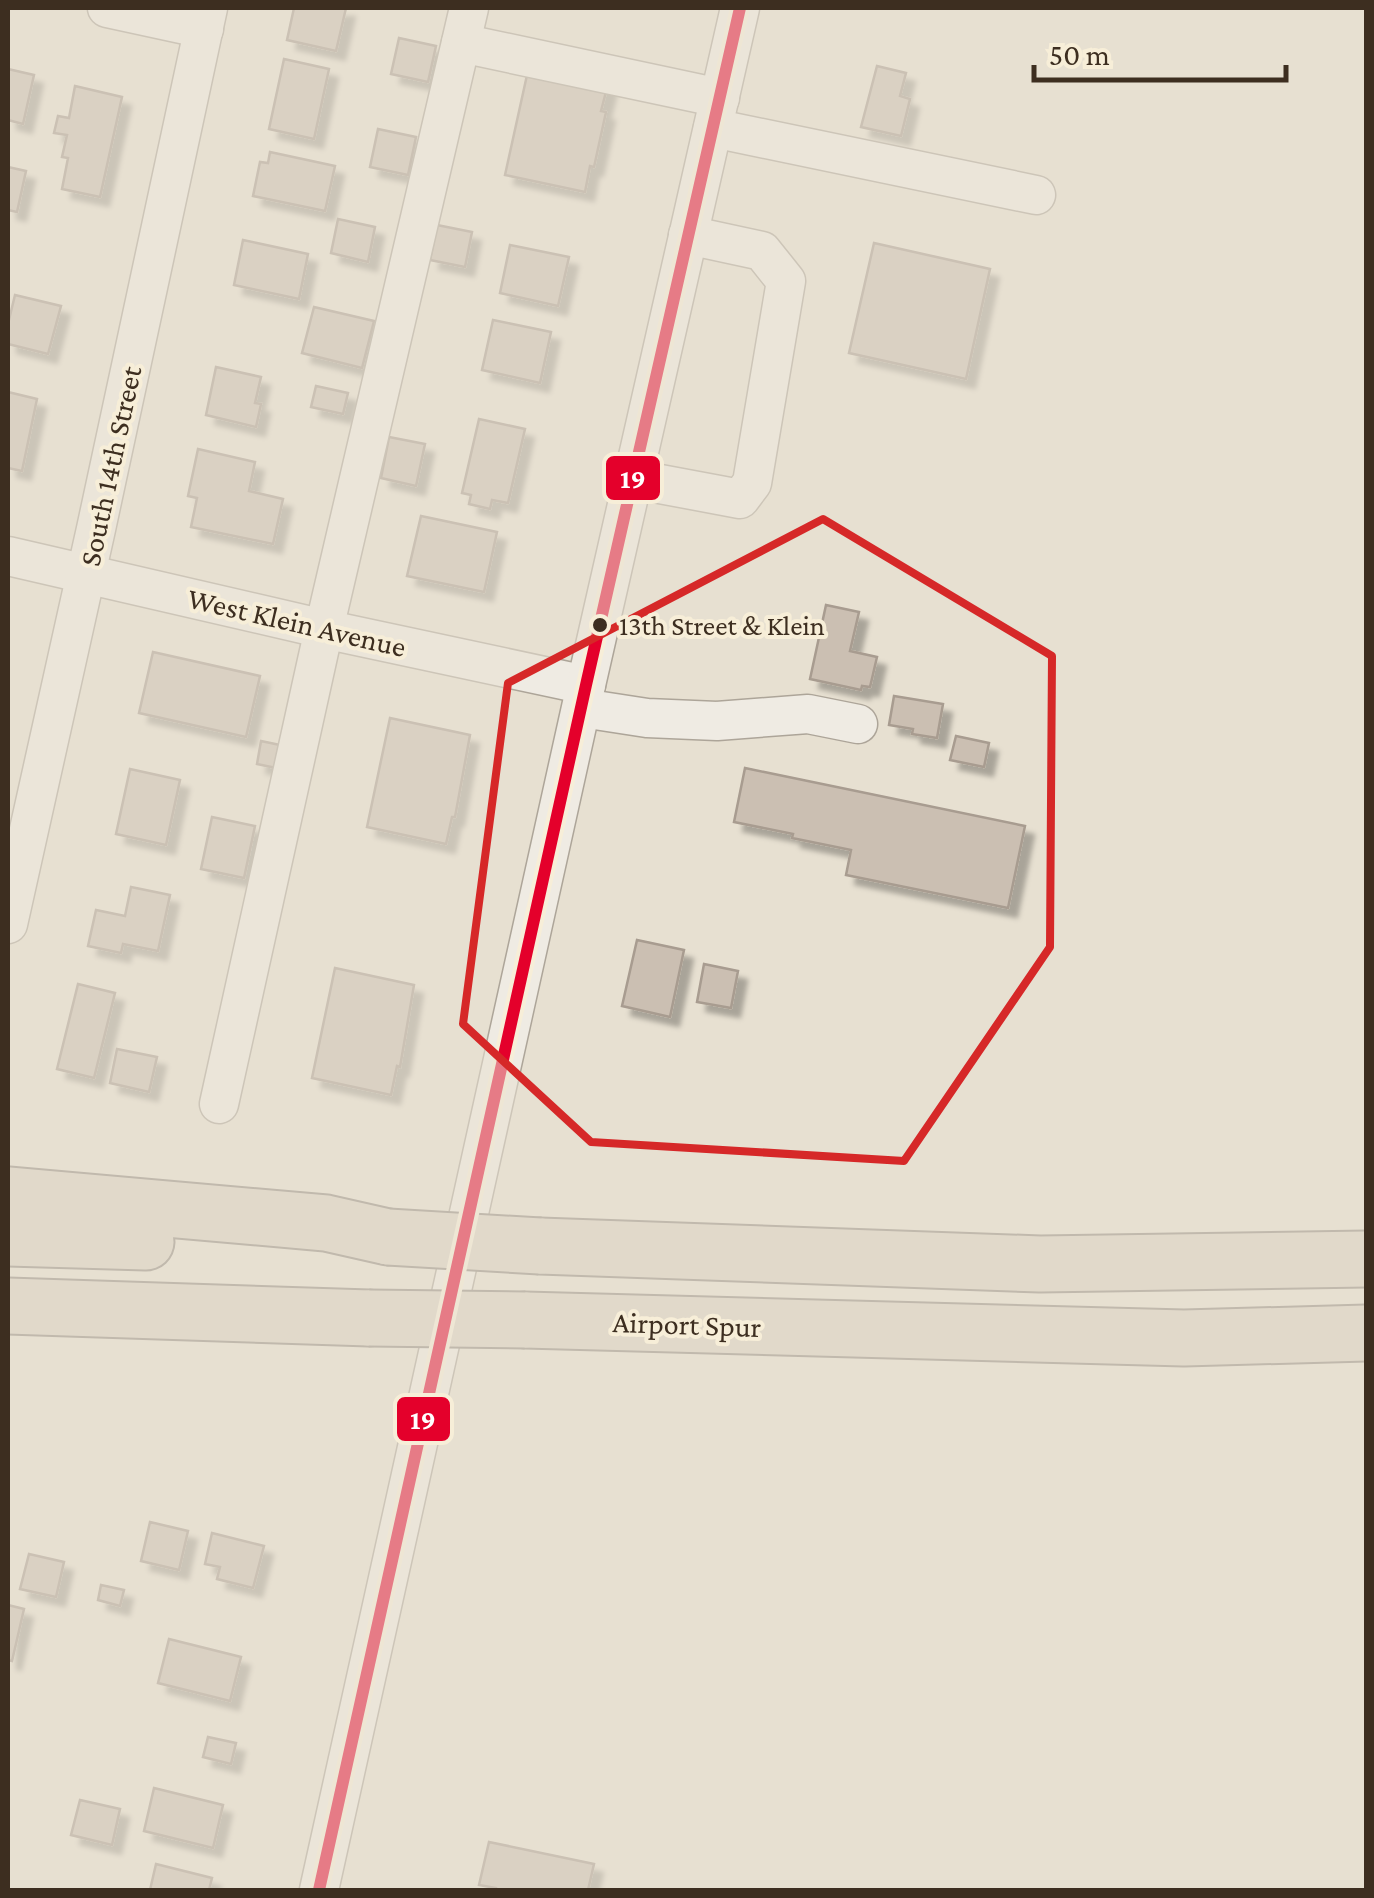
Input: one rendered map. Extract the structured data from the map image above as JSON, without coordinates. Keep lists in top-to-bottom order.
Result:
{
  "streets": {
    "highway": ["Airport Spur"],
    "street": ["South 14th Street", "West Klein Avenue"]
  },
  "crossings": [
    ["South 14th Street", "West Klein Avenue"]
  ],
  "places": ["13th Street & Klein"],
  "lines": ["transit line 19"],
  "scale_bar": "50 m"
}
